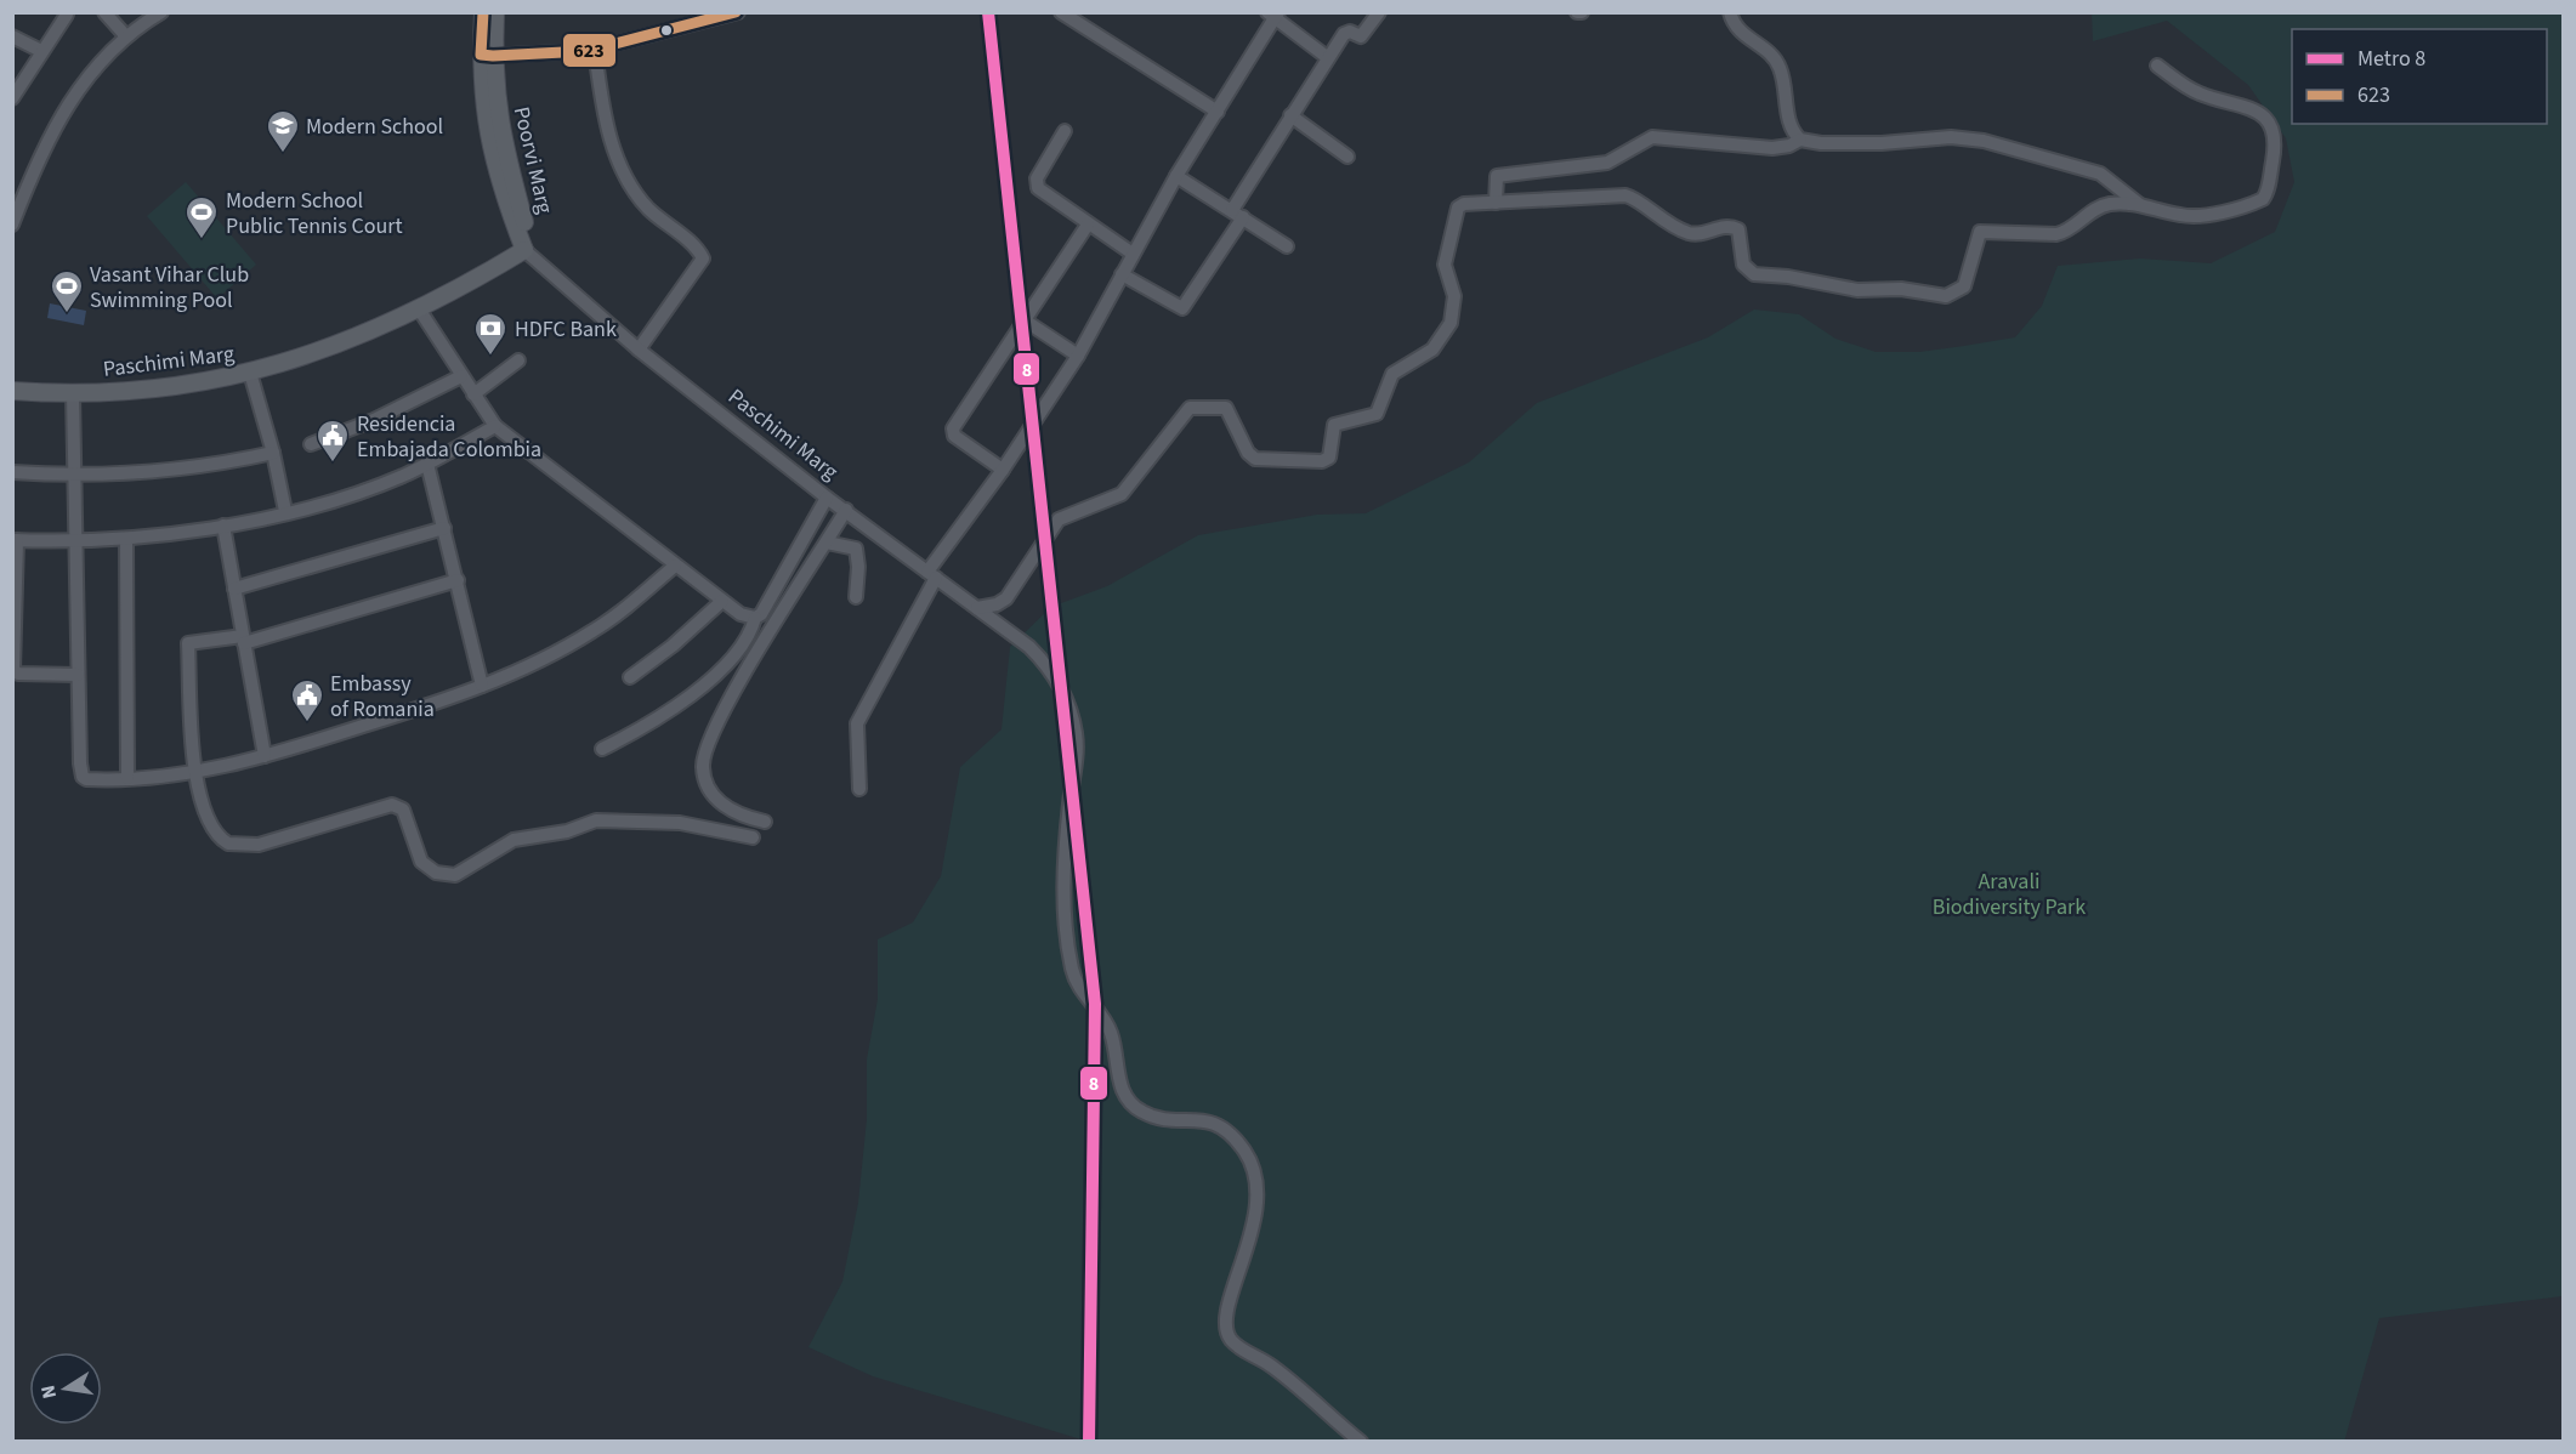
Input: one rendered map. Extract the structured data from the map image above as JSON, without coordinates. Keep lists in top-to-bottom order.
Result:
{
  "streets": {
    "main road": ["Poorvi Marg", "Paschimi Marg"]
  },
  "crossings": [
    ["Poorvi Marg", "Paschimi Marg"]
  ],
  "parks": ["Aravali Biodiversity Park"],
  "places": {
    "school or university": ["Modern School"],
    "sports": ["Modern School Public Tennis Court", "Vasant Vihar Club Swimming Pool"],
    "bank": ["HDFC Bank"],
    "public building": ["Residencia Embajada Colombia", "Embassy of Romania"]
  },
  "lines": ["metro line 8", "transit line 623"],
  "legend": ["Metro 8", "623"],
  "north": "left"
}
